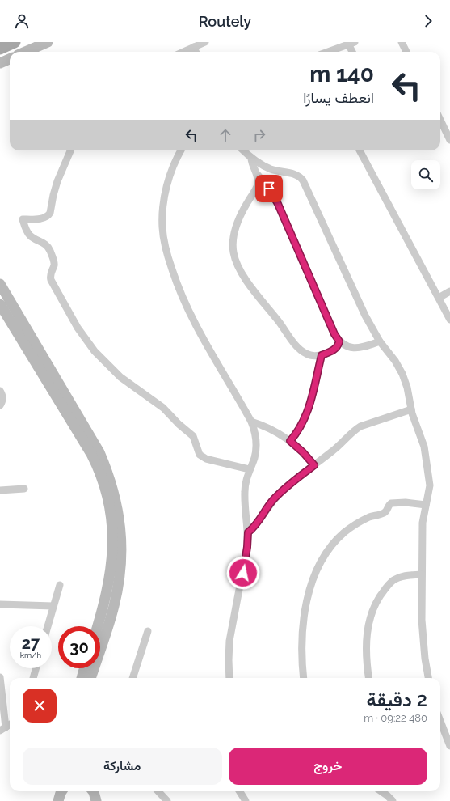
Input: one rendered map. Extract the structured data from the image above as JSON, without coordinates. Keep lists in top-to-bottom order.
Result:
{
  "page": {
    "header": "Routely",
    "turn": ["140 m", "انعطف يسارًا"],
    "speed": "27 km/h",
    "limit": "30",
    "heading": ["2 دقيقة", "480 m · 09:22"],
    "buttons": ["خروج", "مشاركة"]
  }
}
